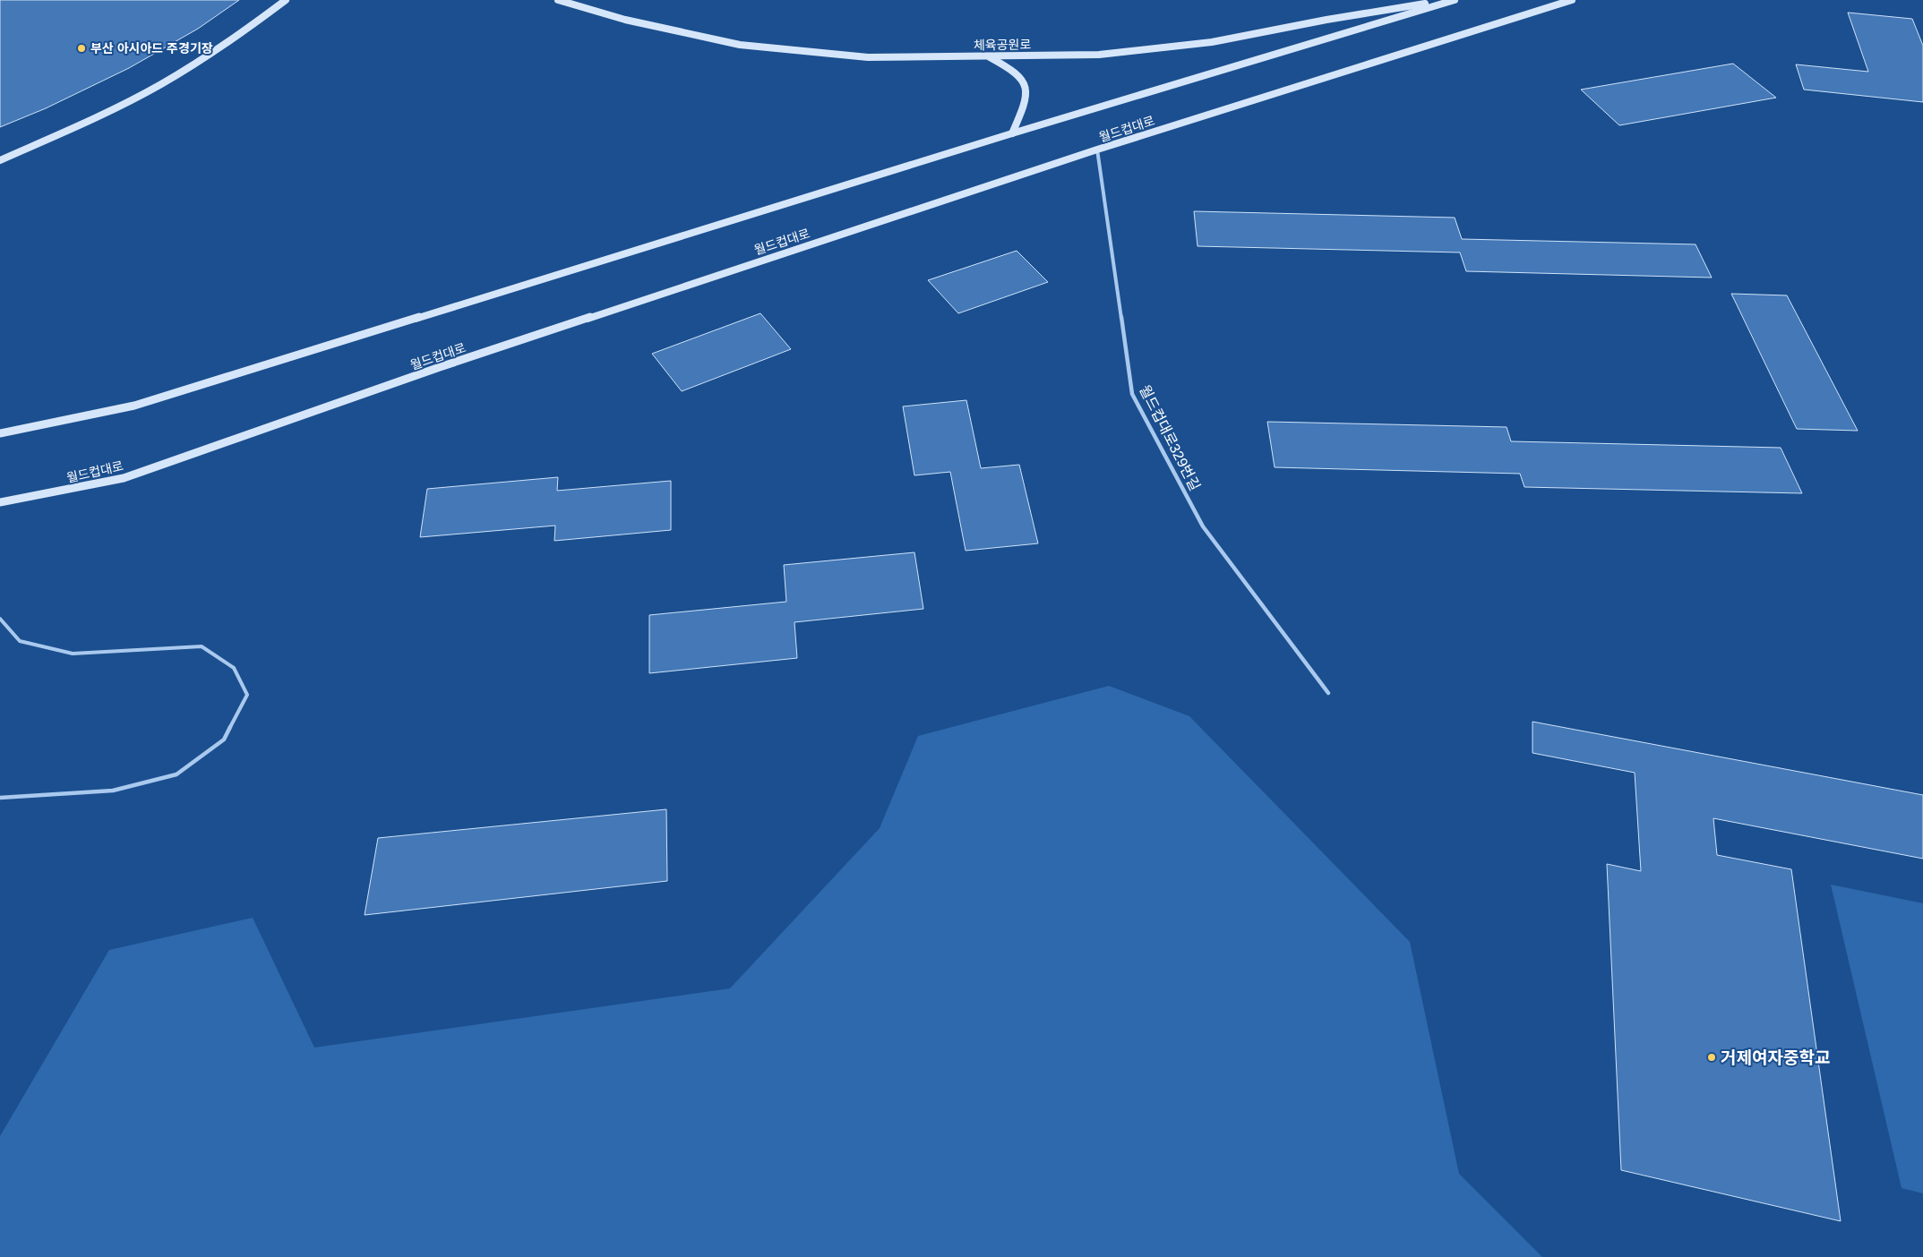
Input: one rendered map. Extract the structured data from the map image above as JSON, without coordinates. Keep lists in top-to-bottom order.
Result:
{
  "streets": {
    "main road": ["체육공원로", "월드컵대로"],
    "street": ["월드컵대로329번길"]
  },
  "crossings": [
    ["월드컵대로", "월드컵대로329번길"]
  ],
  "places": ["부산 아시아드 주경기장", "거제여자중학교"]
}
